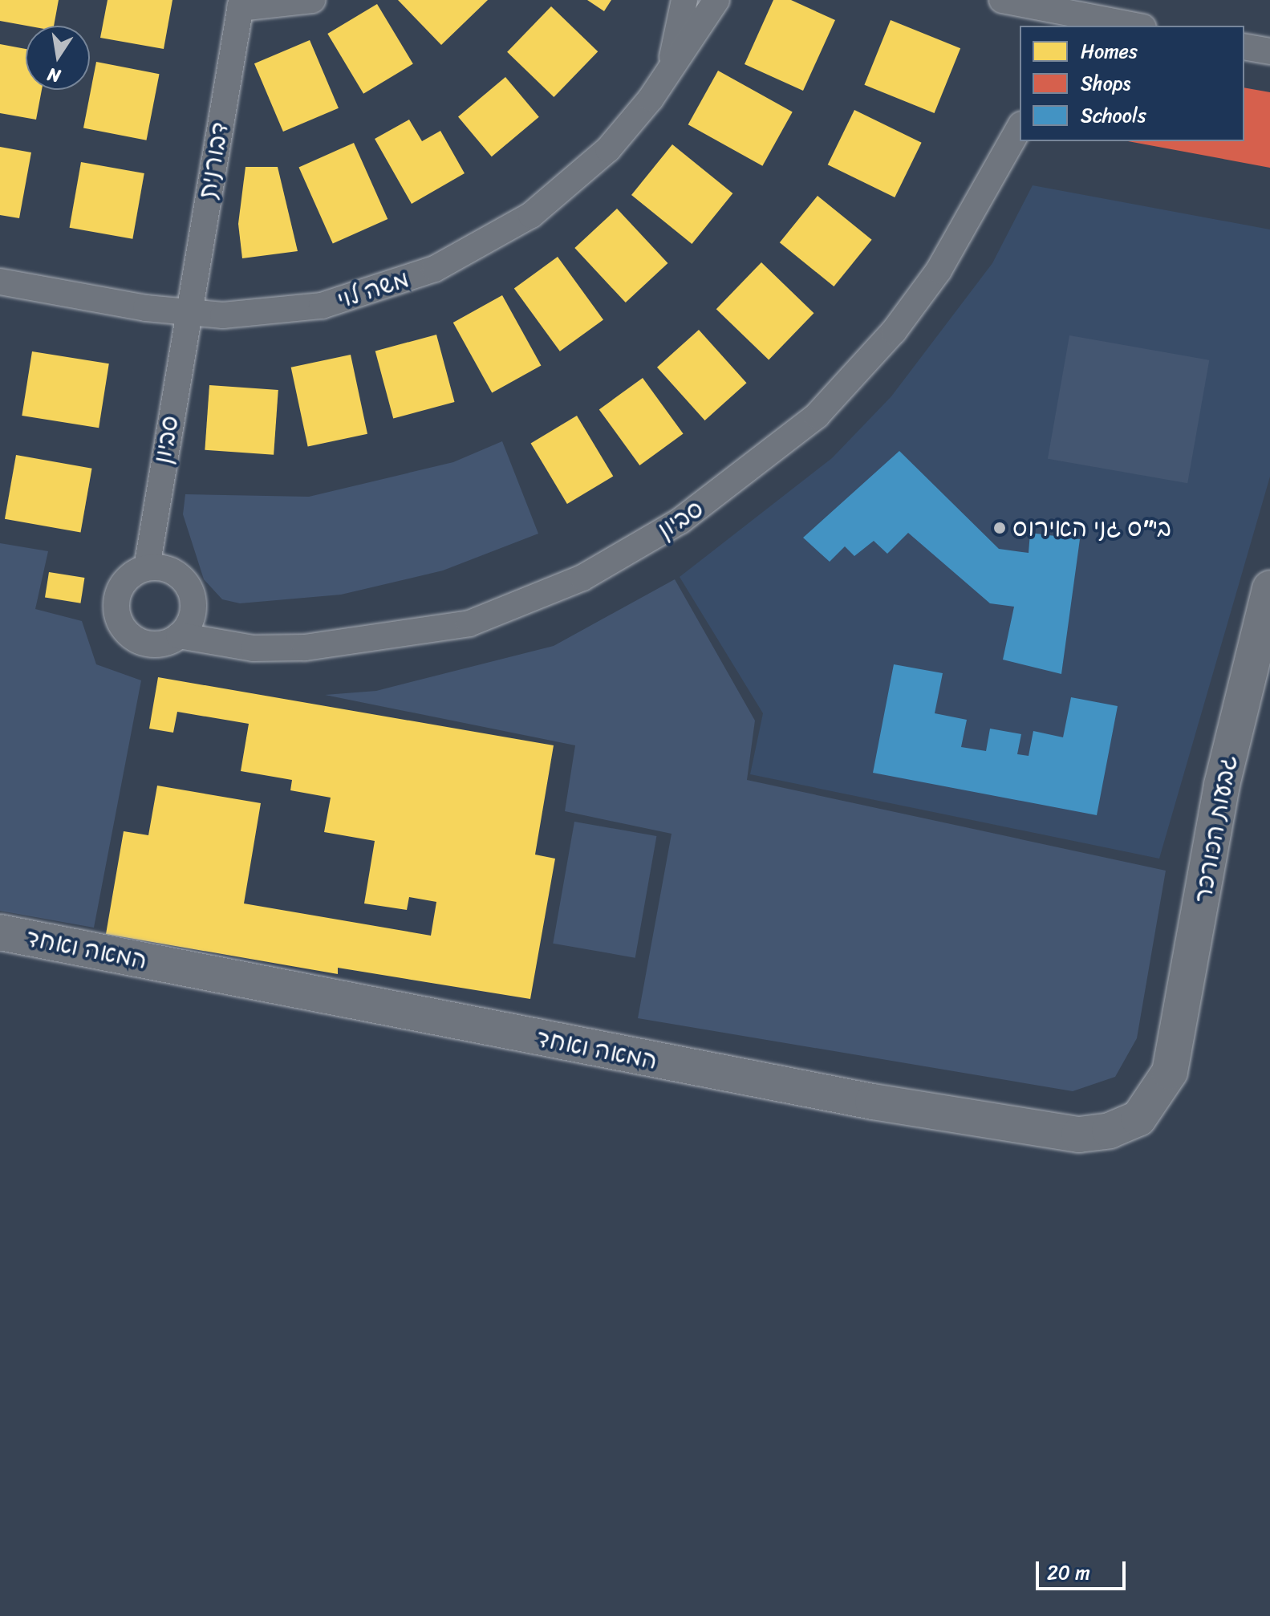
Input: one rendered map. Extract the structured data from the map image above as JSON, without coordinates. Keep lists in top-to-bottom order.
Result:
{
  "streets": {
    "street": [
      "דבורנית",
      "משה לוי",
      "סביון",
      "גבעות הכורכר",
      "המאה ואחד"
    ]
  },
  "crossings": [
    ["דבורנית", "משה לוי"],
    ["דבורנית", "סביון"],
    ["משה לוי", "סביון"],
    ["גבעות הכורכר", "המאה ואחד"]
  ],
  "places": ["בי\"ס גני האירוס"],
  "legend": ["Homes", "Shops", "Schools"],
  "scale_bar": "20 m",
  "north": "bottom"
}
